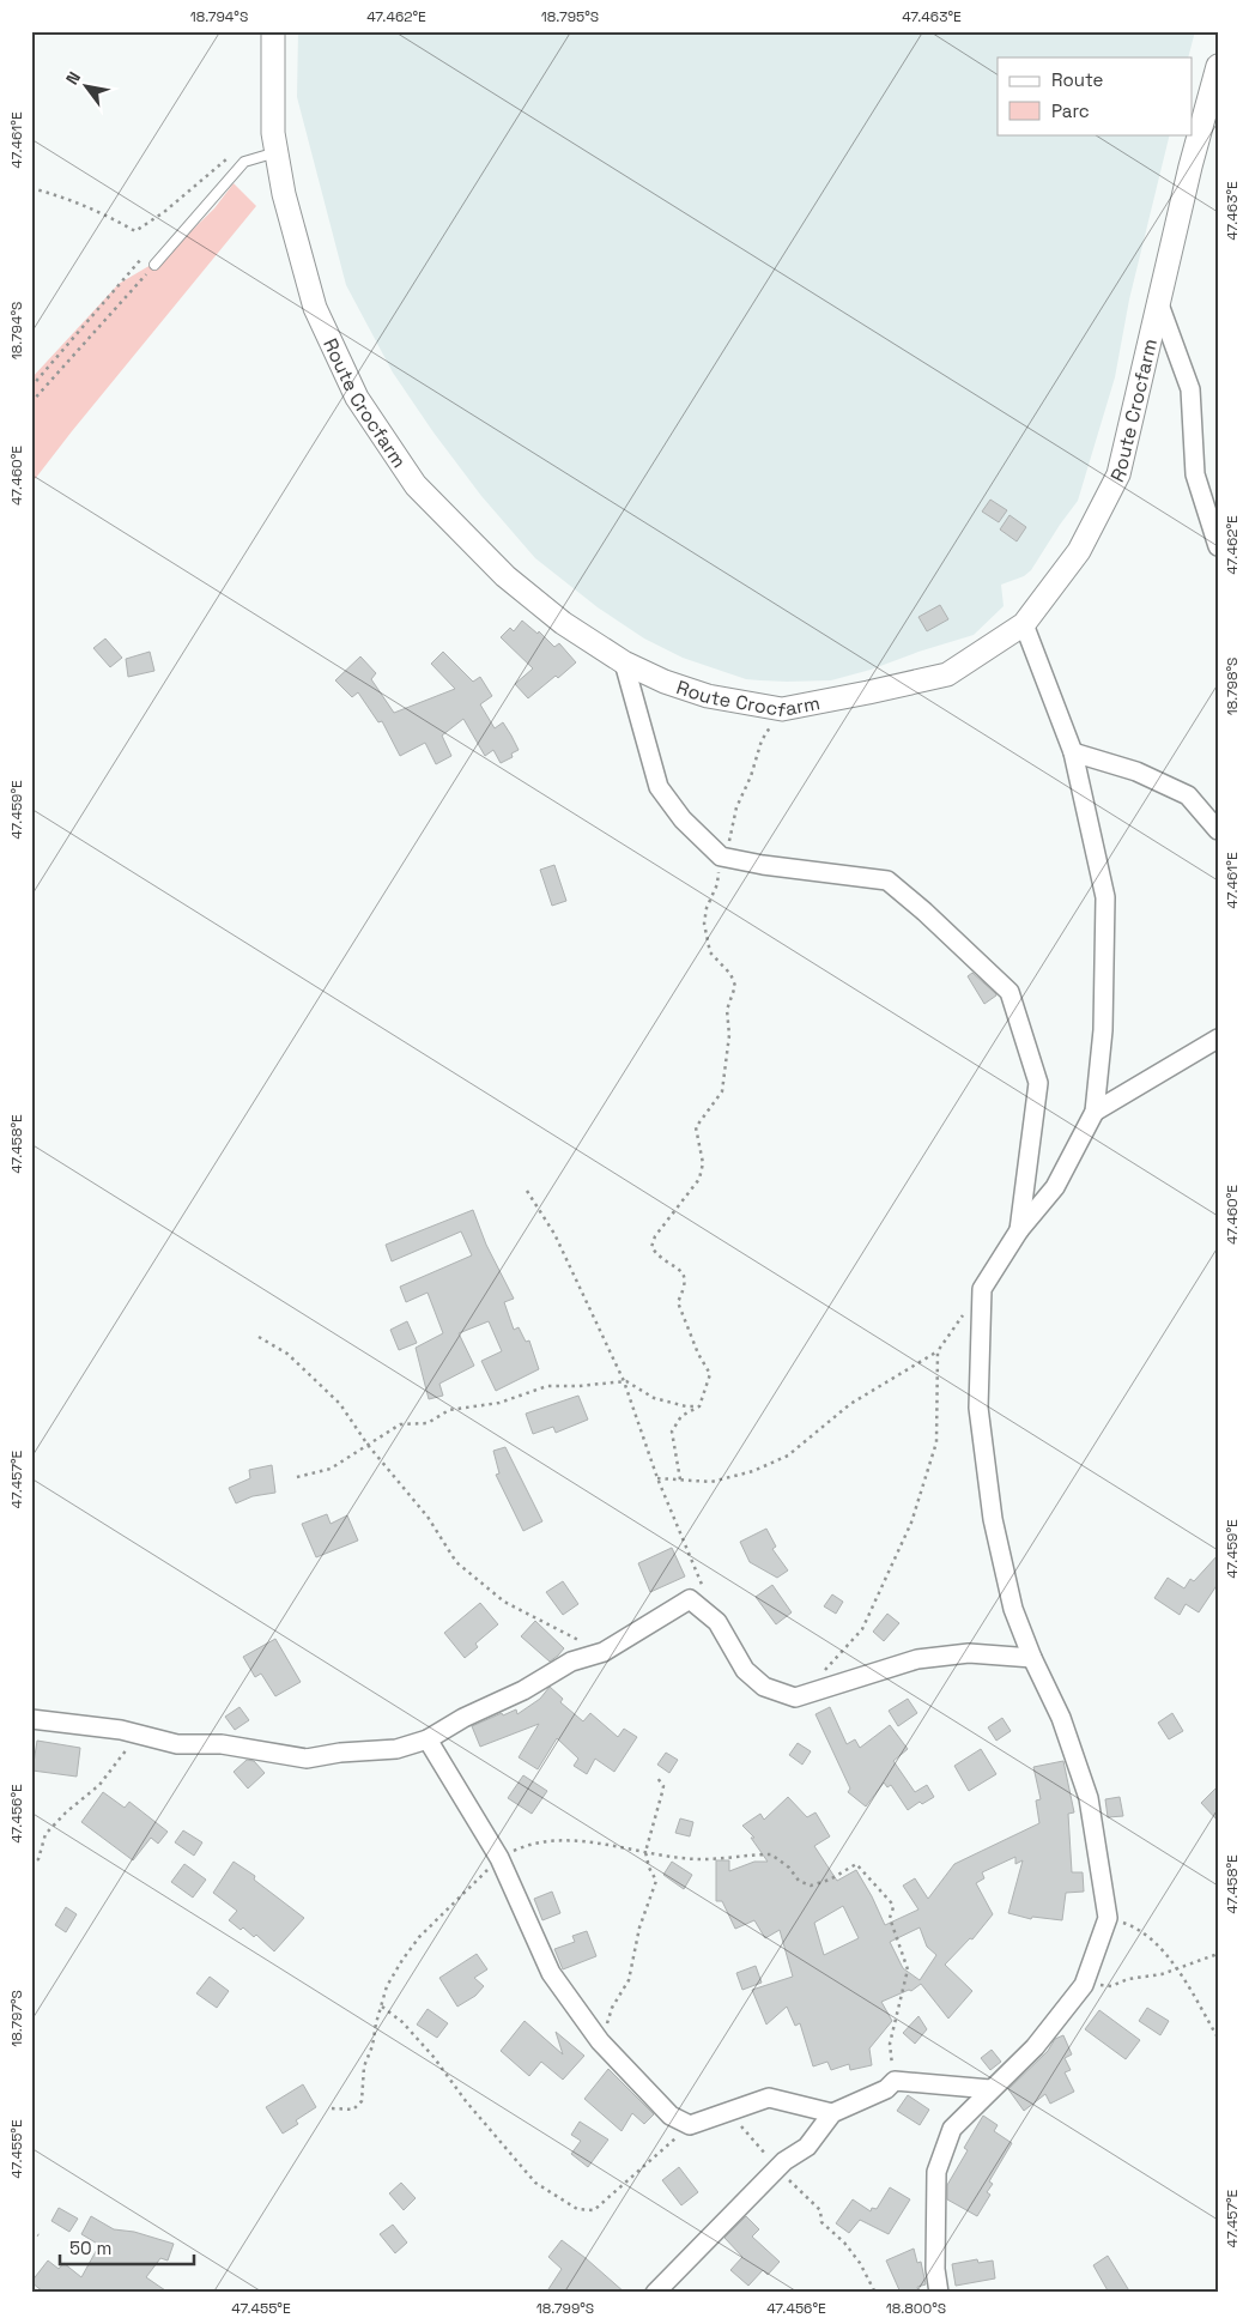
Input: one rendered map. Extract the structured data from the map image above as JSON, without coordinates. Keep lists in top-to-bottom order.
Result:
{
  "streets": {
    "street": ["Route Crocfarm"]
  },
  "legend": ["Route", "Parc"],
  "scale_bar": "50 m",
  "north": "top left",
  "coordinates": [
    "18.794°S",
    "47.462°E",
    "18.795°S",
    "47.463°E",
    "47.461°E",
    "47.460°E",
    "18.798°S",
    "47.459°E",
    "47.458°E",
    "47.457°E",
    "47.456°E",
    "18.797°S",
    "47.455°E",
    "18.799°S",
    "18.800°S"
  ]
}
